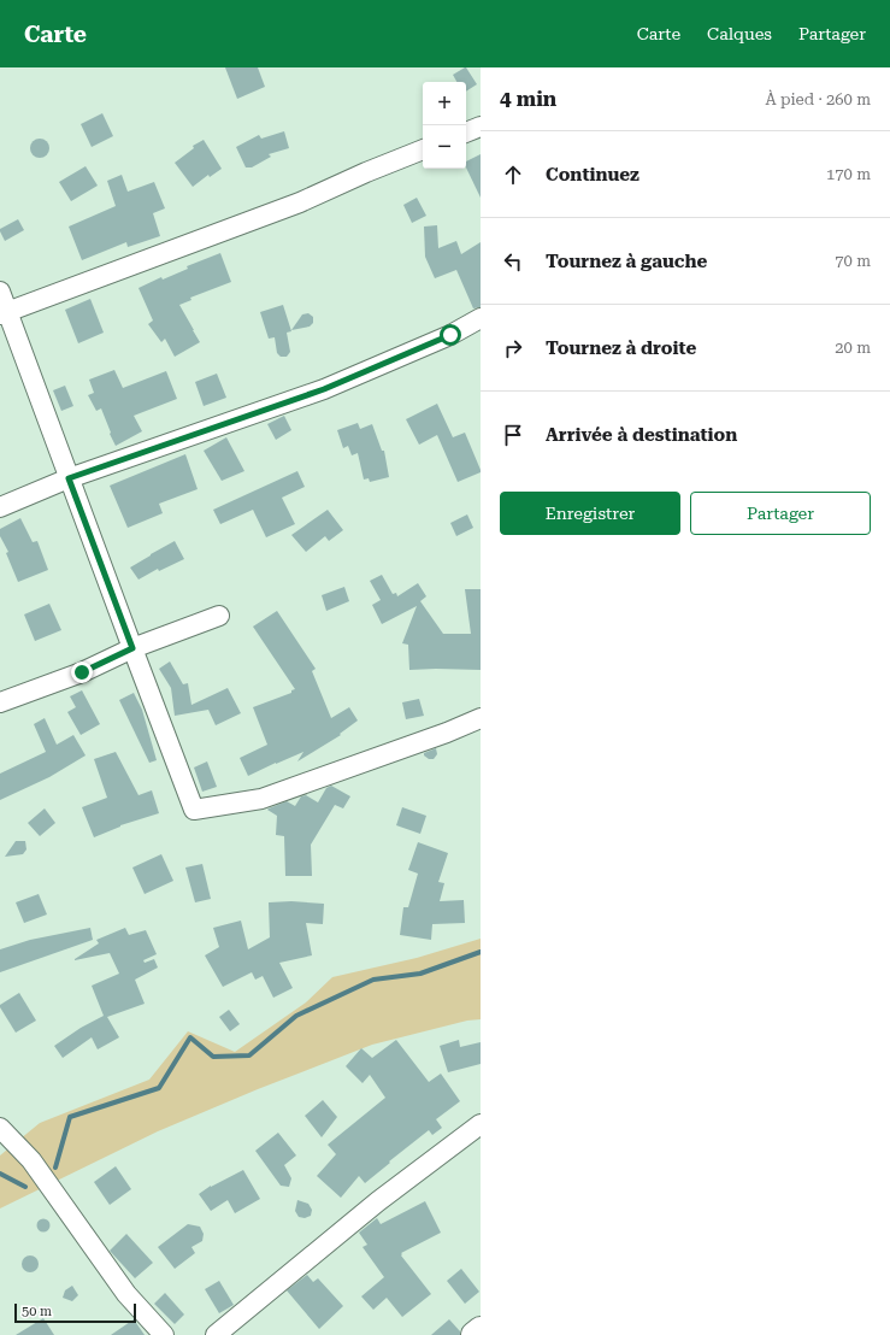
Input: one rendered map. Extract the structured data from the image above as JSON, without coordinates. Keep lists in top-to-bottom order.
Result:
{
  "scale_bar": "50 m",
  "page": {
    "header": "Carte",
    "nav": ["Carte", "Calques", "Partager"],
    "heading": ["4 min", "À pied · 260 m"],
    "map_buttons": ["+", "−"],
    "list": [
      ["Continuez", "170 m"],
      ["Tournez à gauche", "70 m"],
      ["Tournez à droite", "20 m"],
      "Arrivée à destination"
    ],
    "buttons": ["Enregistrer", "Partager"],
    "scale": "50 m"
  }
}
